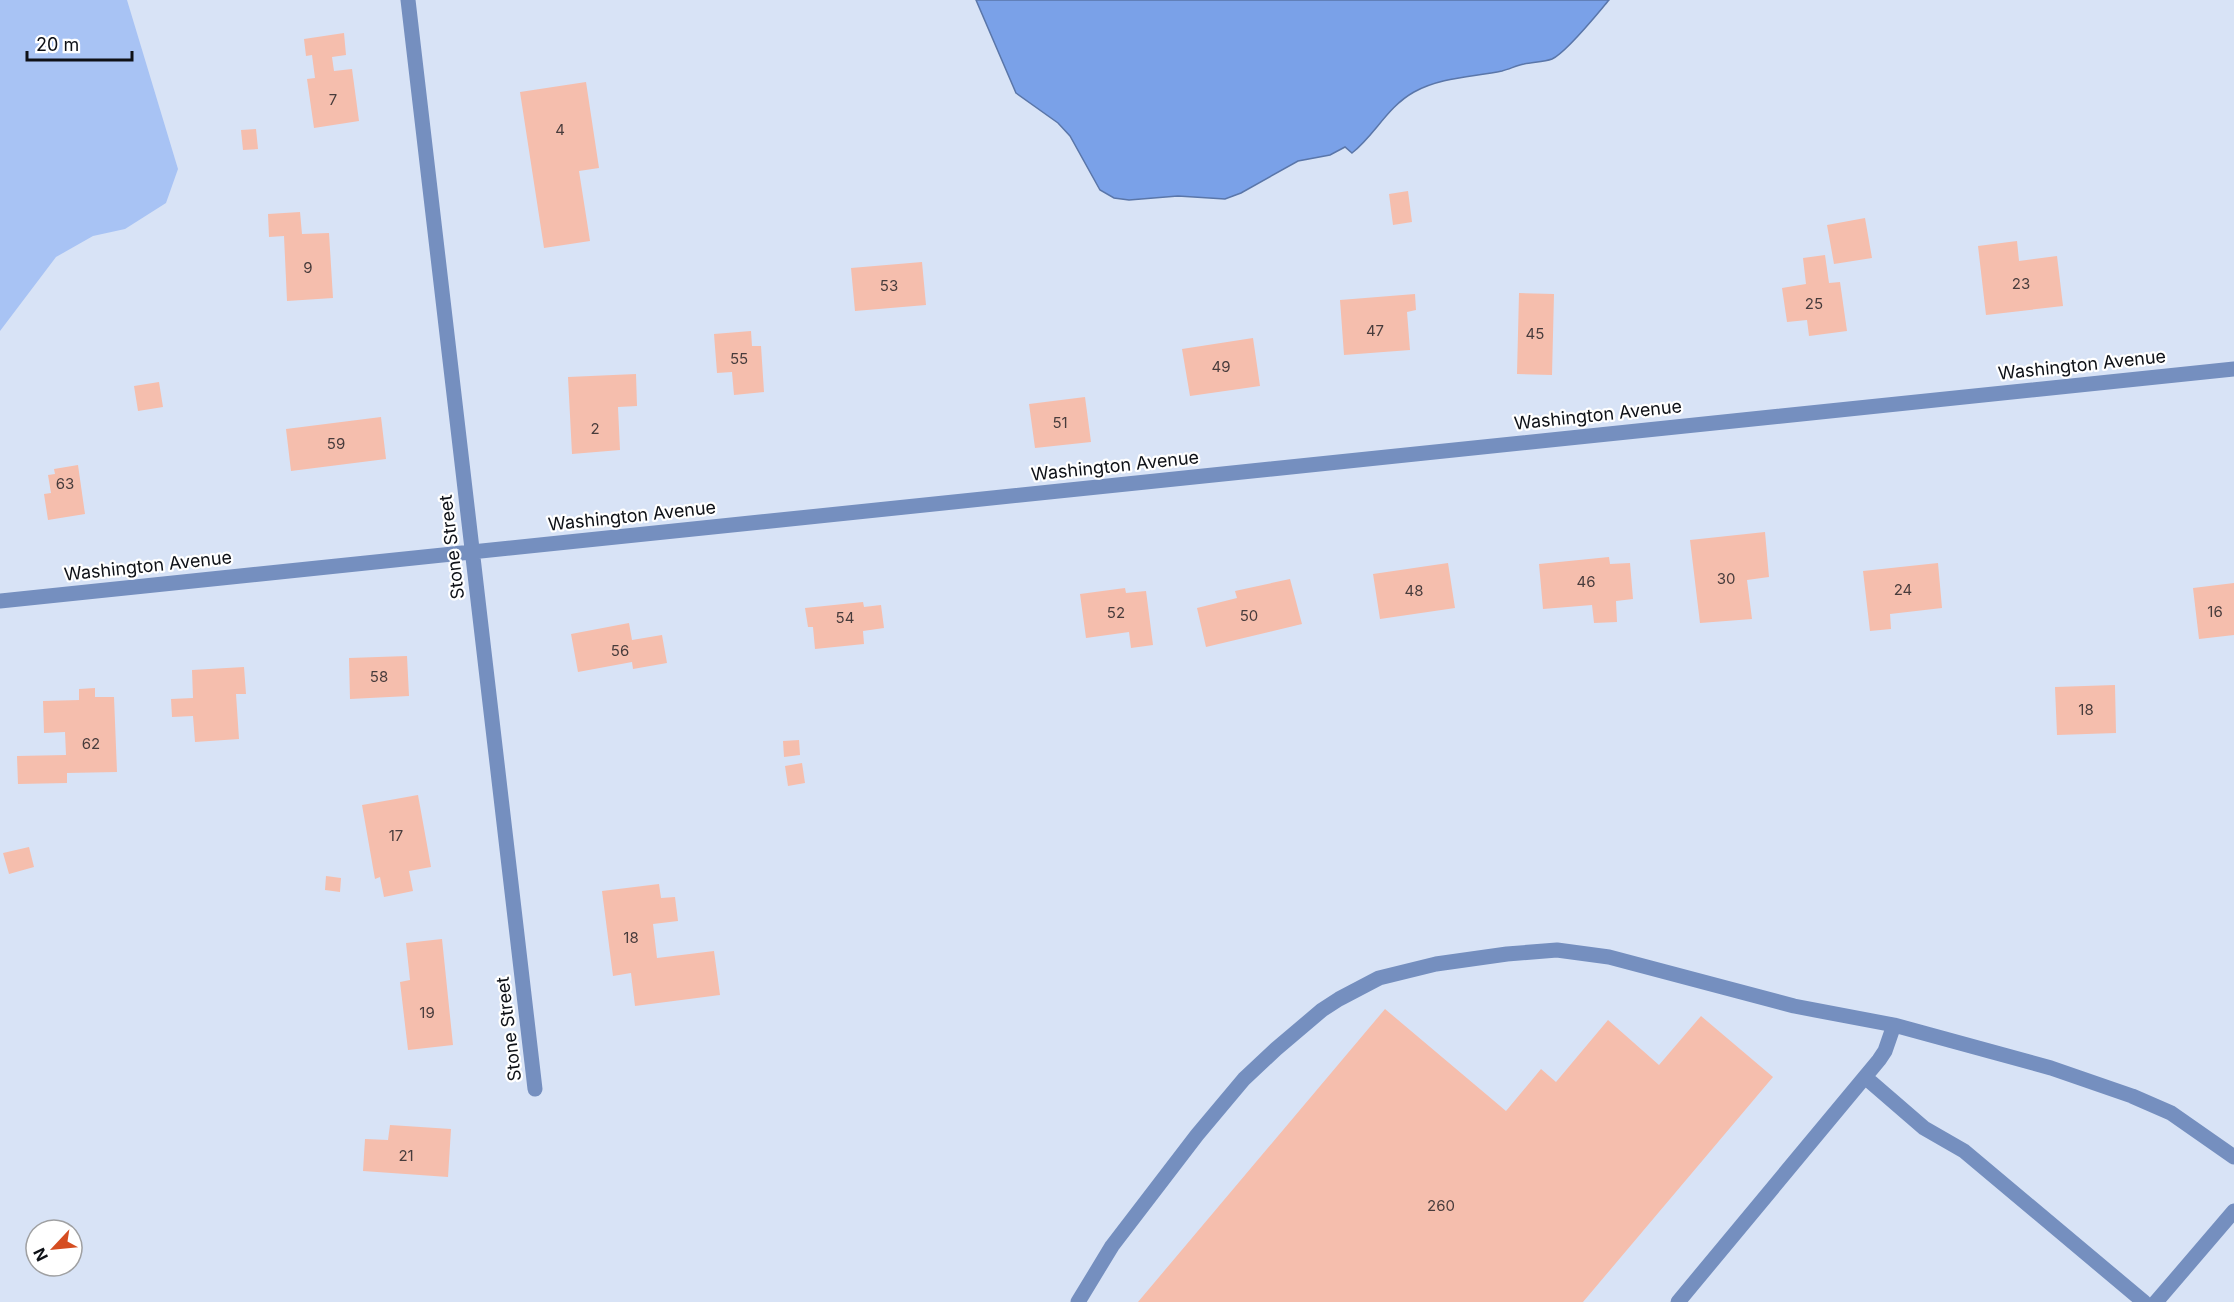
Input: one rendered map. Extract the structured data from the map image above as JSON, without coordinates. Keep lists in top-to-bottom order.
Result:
{
  "streets": {
    "street": ["Washington Avenue", "Stone Street"]
  },
  "crossings": [
    ["Washington Avenue", "Stone Street"]
  ],
  "house_numbers": [
    "7",
    "4",
    "9",
    "23",
    "53",
    "25",
    "47",
    "45",
    "55",
    "49",
    "51",
    "2",
    "59",
    "63",
    "30",
    "46",
    "24",
    "48",
    "16",
    "52",
    "50",
    "54",
    "56",
    "58",
    "18",
    "62",
    "17",
    "18",
    "19",
    "21",
    "260"
  ],
  "scale_bar": "20 m",
  "north": "bottom left"
}
